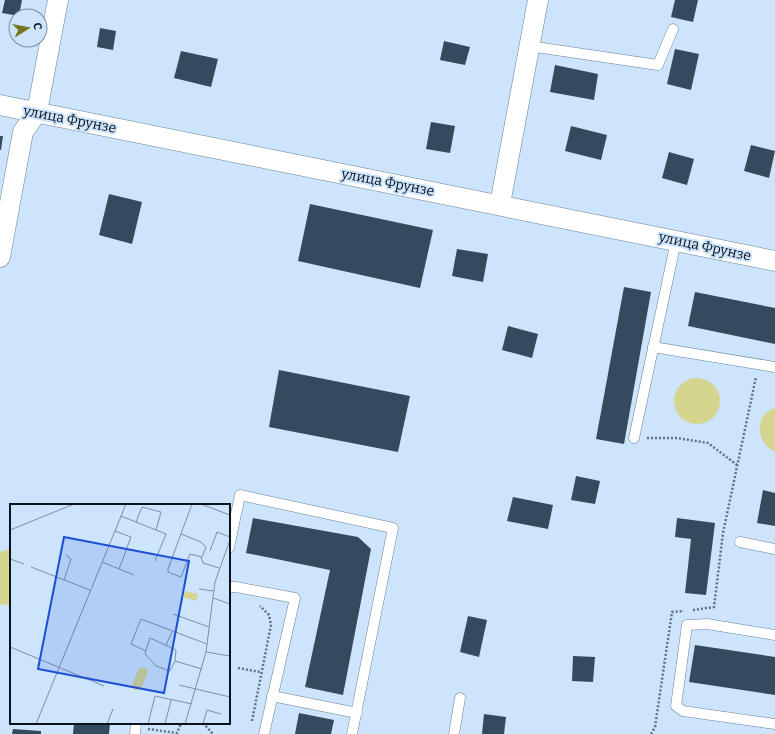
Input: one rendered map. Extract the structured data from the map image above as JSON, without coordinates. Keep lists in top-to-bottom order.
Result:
{
  "streets": {
    "street": ["улица Фрунзе"]
  },
  "north": "right"
}
